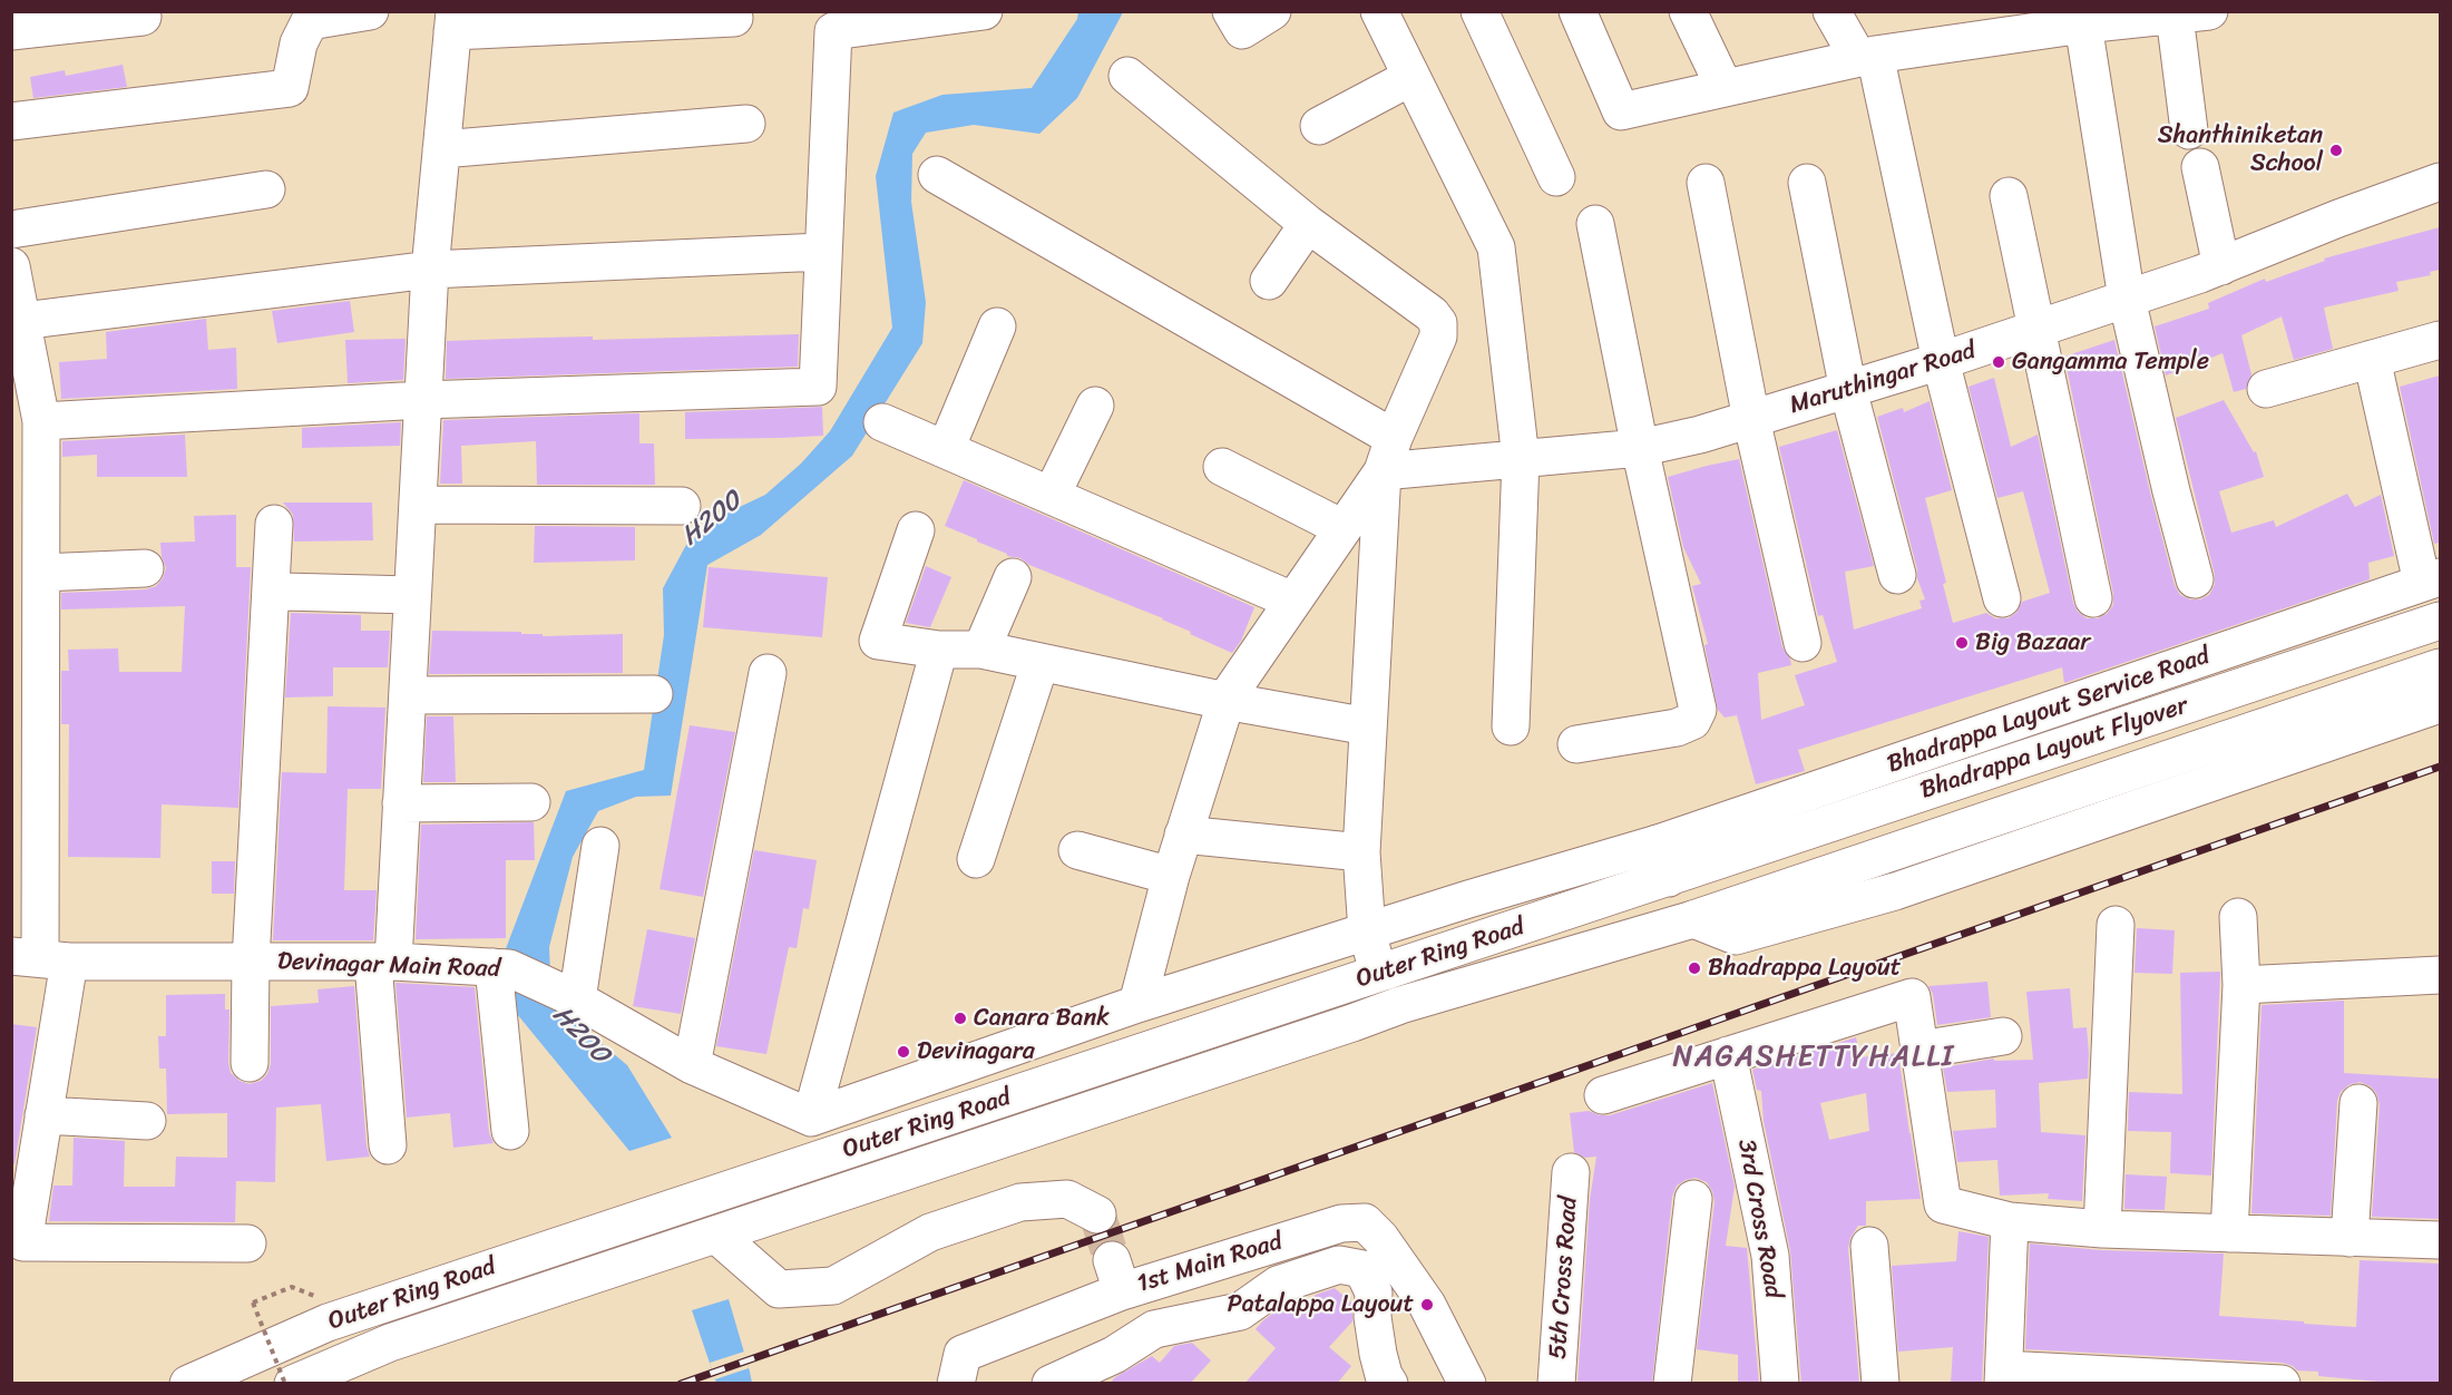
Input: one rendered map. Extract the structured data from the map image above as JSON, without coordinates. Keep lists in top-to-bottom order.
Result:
{
  "streets": {
    "main road": [
      "Maruthingar Road",
      "Bhadrappa Layout Service Road",
      "Bhadrappa Layout Flyover",
      "Outer Ring Road",
      "Devinagar Main Road",
      "3rd Cross Road",
      "1st Main Road",
      "5th Cross Road"
    ]
  },
  "crossings": [
    ["Bhadrappa Layout Service Road", "Bhadrappa Layout Flyover"],
    ["Bhadrappa Layout Service Road", "Outer Ring Road"],
    ["Bhadrappa Layout Flyover", "Outer Ring Road"]
  ],
  "districts": ["NAGASHETTYHALLI"],
  "water": ["H200"],
  "places": [
    "Shanthiniketan School",
    "Gangamma Temple",
    "Big Bazaar",
    "Bhadrappa Layout",
    "Canara Bank",
    "Devinagara",
    "Patalappa Layout"
  ]
}
